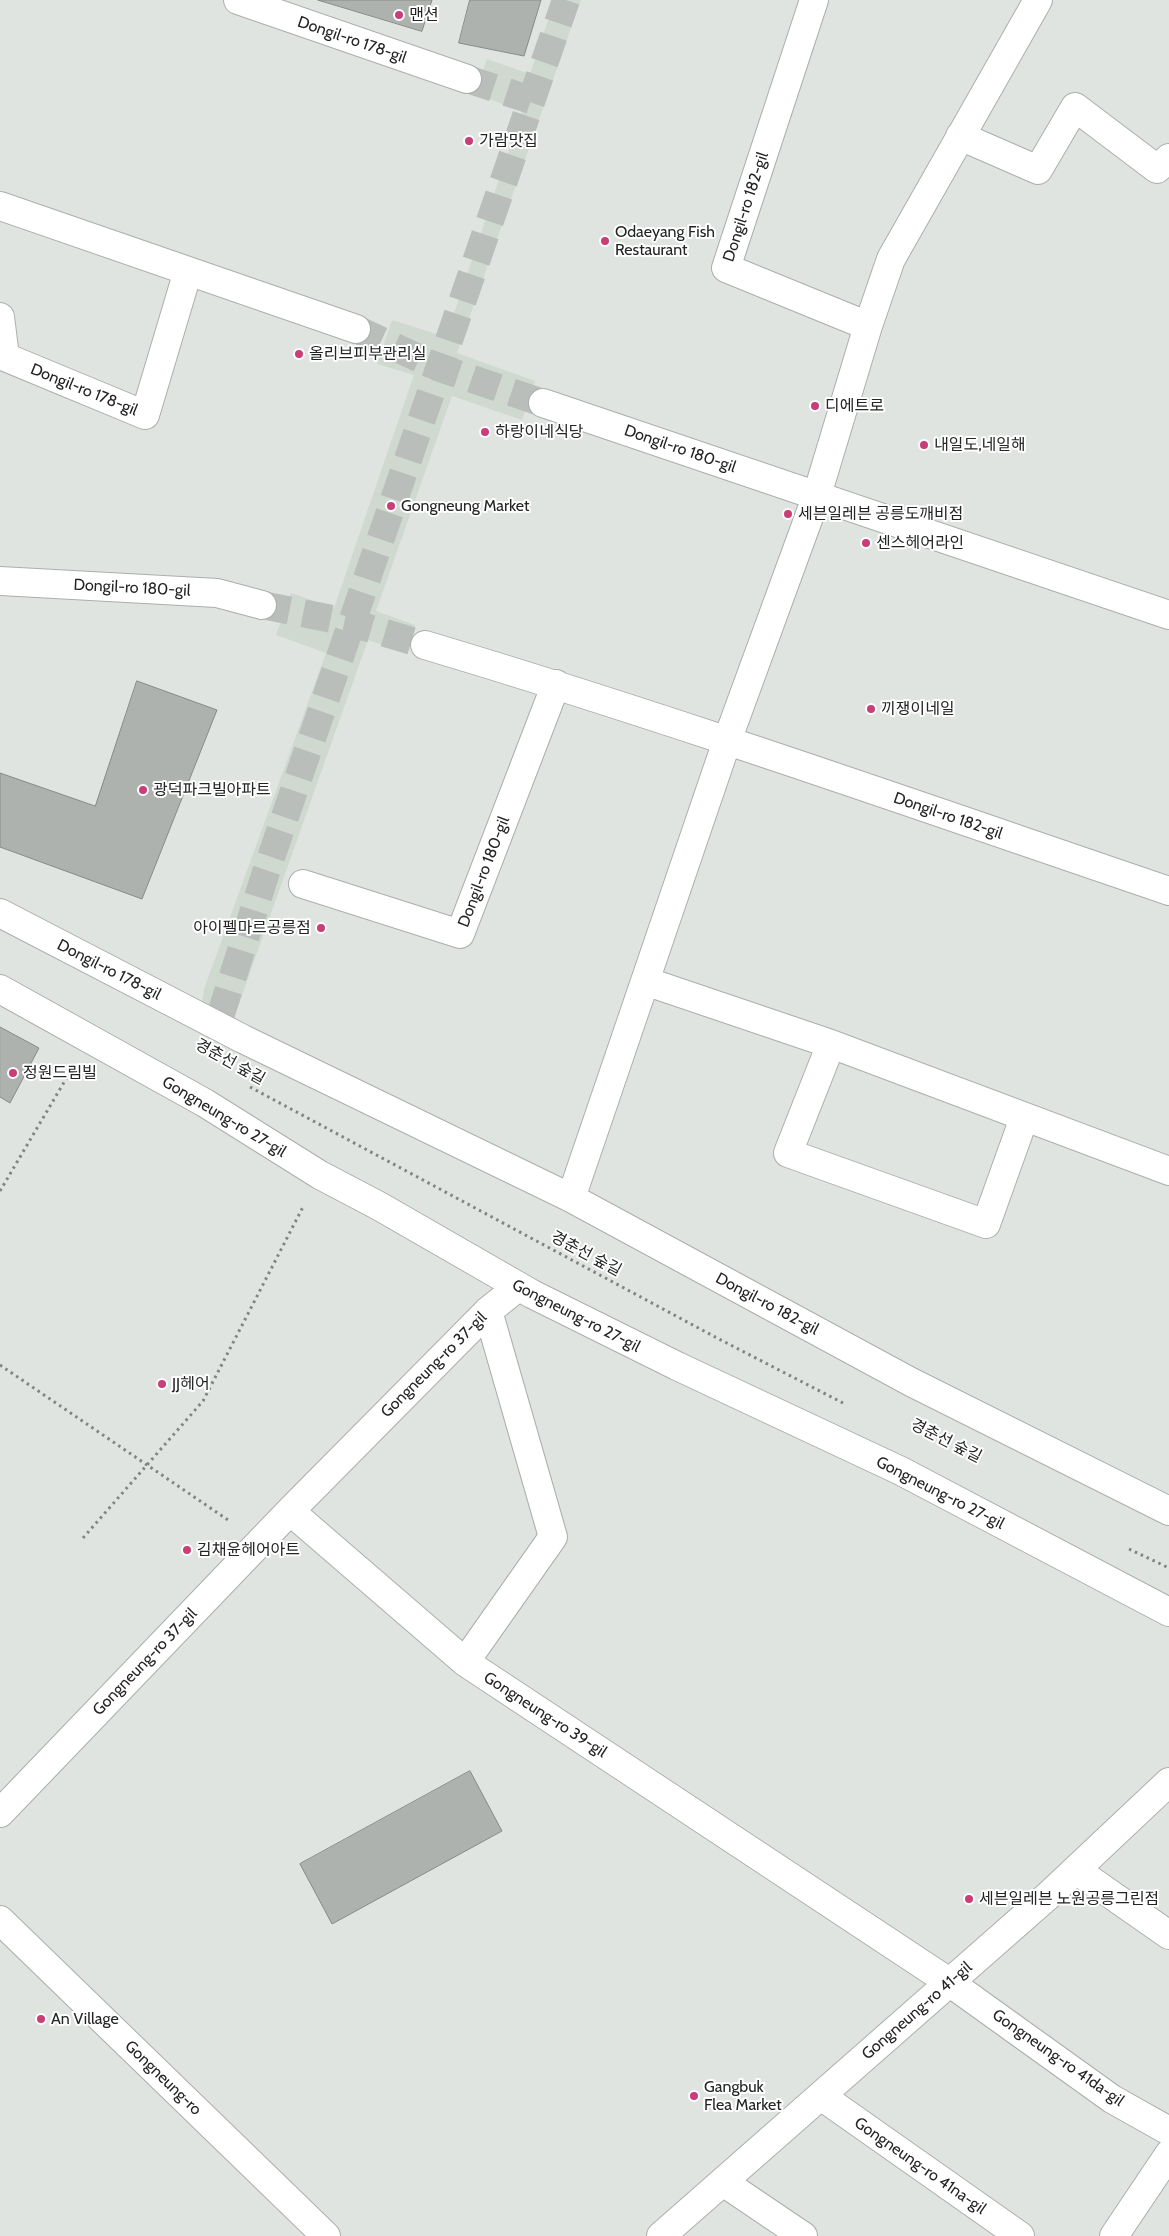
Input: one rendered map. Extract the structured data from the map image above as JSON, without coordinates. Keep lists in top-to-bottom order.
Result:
{
  "streets": {
    "street": [
      "Dongil-ro 178-gil",
      "Dongil-ro 182-gil",
      "Dongil-ro 180-gil",
      "Gongneung-ro 27-gil",
      "Gongneung-ro 37-gil",
      "Gongneung-ro 39-gil",
      "Gongneung-ro 41-gil",
      "Gongneung-ro 41da-gil",
      "Gongneung-ro",
      "Gongneung-ro 41na-gil"
    ],
    "path": ["경춘선 숲길"]
  },
  "crossings": [
    ["Dongil-ro 178-gil", "Dongil-ro 182-gil"],
    ["Gongneung-ro 27-gil", "Gongneung-ro 37-gil"],
    ["Gongneung-ro 39-gil", "Gongneung-ro 41-gil"],
    ["Gongneung-ro 39-gil", "Gongneung-ro 41da-gil"],
    ["Gongneung-ro 41-gil", "Gongneung-ro 41da-gil"],
    ["Gongneung-ro 41-gil", "Gongneung-ro 41na-gil"]
  ],
  "places": [
    "맨션",
    "가람맛집",
    "Odaeyang Fish Restaurant",
    "올리브피부관리실",
    "디에트로",
    "하랑이네식당",
    "내일도,네일해",
    "Gongneung Market",
    "세븐일레븐 공릉도깨비점",
    "센스헤어라인",
    "끼쟁이네일",
    "광덕파크빌아파트",
    "아이펠마르공릉점",
    "정원드림빌",
    "JJ헤어",
    "김채윤헤어아트",
    "세븐일레븐 노원공릉그린점",
    "An Village",
    "Gangbuk Flea Market"
  ]
}
